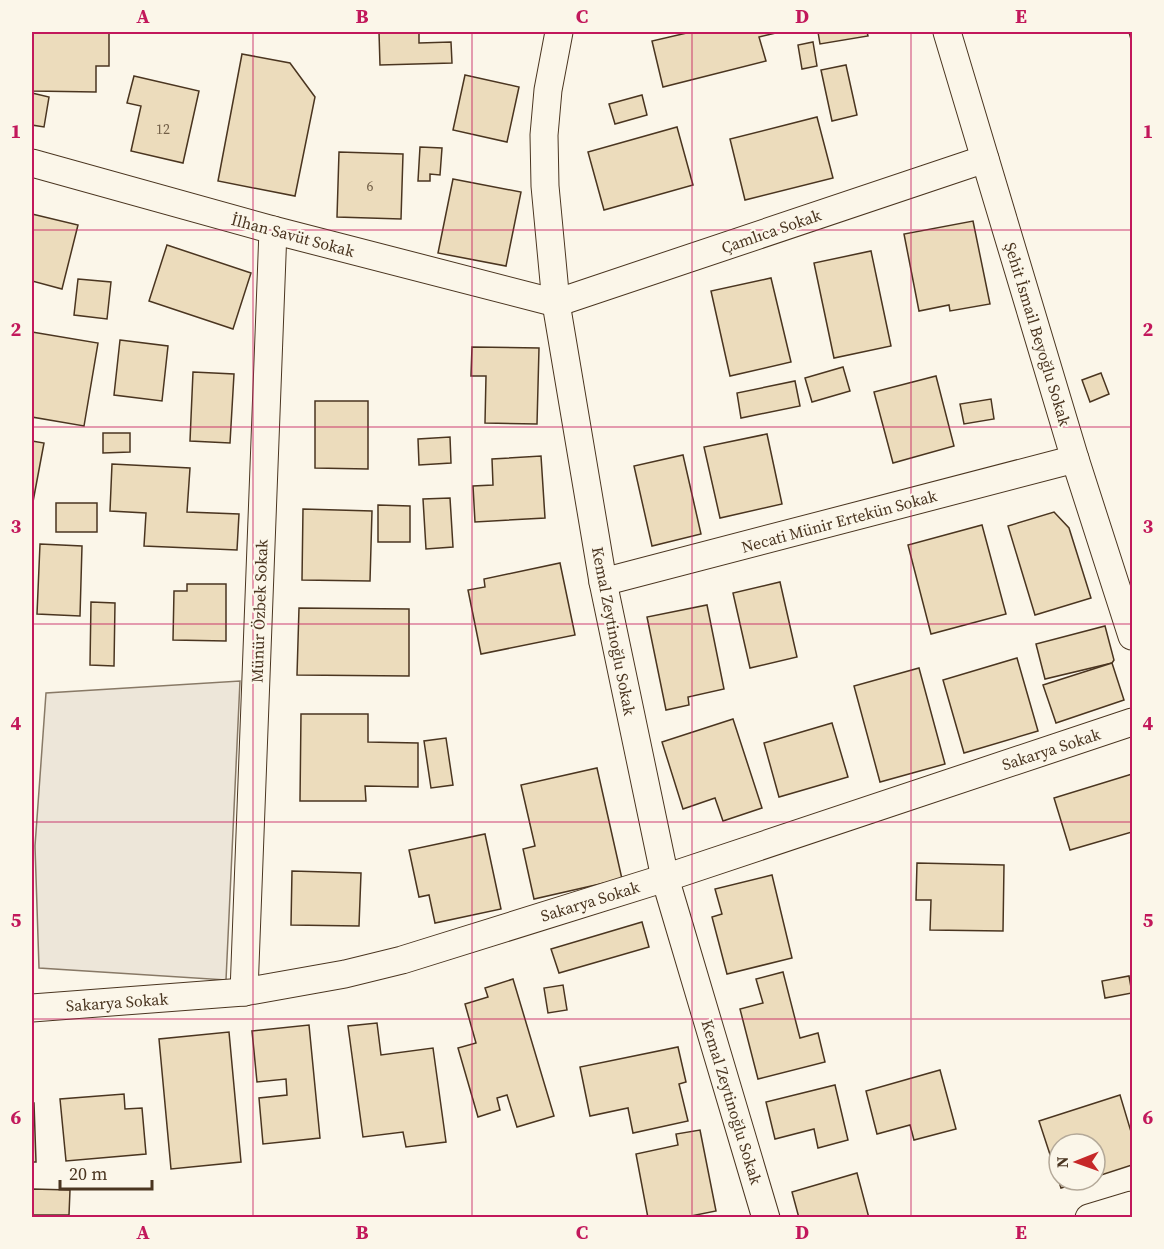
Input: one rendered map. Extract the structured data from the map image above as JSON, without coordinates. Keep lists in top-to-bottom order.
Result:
{
  "streets": {
    "street": [
      "Çamlıca Sokak",
      "İlhan Savüt Sokak",
      "Şehit İsmail Beyoğlu Sokak",
      "Necati Münir Ertekün Sokak",
      "Münür Özbek Sokak",
      "Kemal Zeytinoğlu Sokak",
      "Sakarya Sokak"
    ]
  },
  "crossings": [
    ["Çamlıca Sokak", "İlhan Savüt Sokak"],
    ["Çamlıca Sokak", "Şehit İsmail Beyoğlu Sokak"],
    ["Çamlıca Sokak", "Kemal Zeytinoğlu Sokak"],
    ["İlhan Savüt Sokak", "Münür Özbek Sokak"],
    ["İlhan Savüt Sokak", "Kemal Zeytinoğlu Sokak"],
    ["Şehit İsmail Beyoğlu Sokak", "Necati Münir Ertekün Sokak"],
    ["Necati Münir Ertekün Sokak", "Kemal Zeytinoğlu Sokak"],
    ["Münür Özbek Sokak", "Sakarya Sokak"],
    ["Kemal Zeytinoğlu Sokak", "Sakarya Sokak"]
  ],
  "house_numbers": ["12", "6"],
  "scale_bar": "20 m",
  "north": "left",
  "grid": {
    "columns": [
      "A",
      "B",
      "C",
      "D",
      "E"
    ],
    "rows": [
      "1",
      "2",
      "3",
      "4",
      "5",
      "6"
    ]
  }
}
